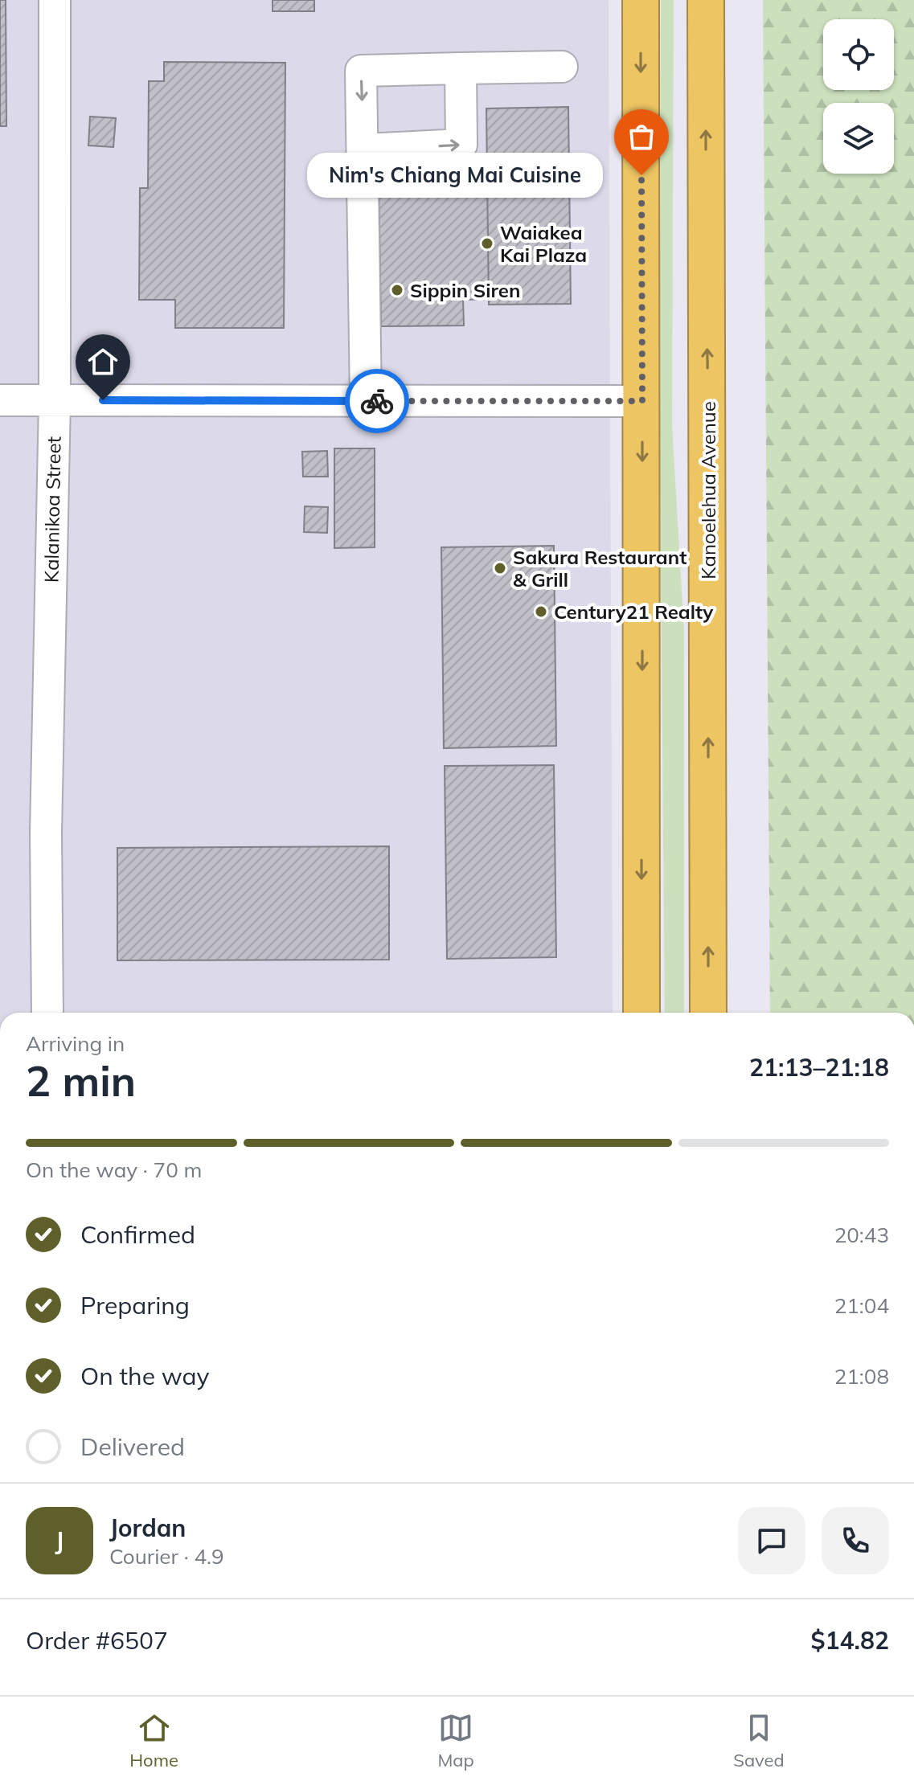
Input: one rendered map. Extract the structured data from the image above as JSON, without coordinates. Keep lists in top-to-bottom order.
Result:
{
  "streets": {
    "highway": ["Kanoelehua Avenue"],
    "street": ["Kalanikoa Street"]
  },
  "places": [
    "Nim's Chiang Mai Cuisine",
    "Waiakea Kai Plaza",
    "Sippin Siren",
    "Sakura Restaurant & Grill",
    "Century21 Realty"
  ],
  "page": {
    "bubble": "Nim's Chiang Mai Cuisine",
    "heading": ["2 min", "Arriving in", "21:13–21:18"],
    "panel": [
      "Jordan",
      "Courier · 4.9",
      "Order #6507",
      "$14.82"
    ],
    "bar": "On the way · 70 m",
    "list": [
      ["Confirmed", "20:43"],
      ["Preparing", "21:04"],
      ["On the way", "21:08"],
      "Delivered"
    ],
    "round": "J",
    "tabs": ["Home", "Map", "Saved"]
  }
}
